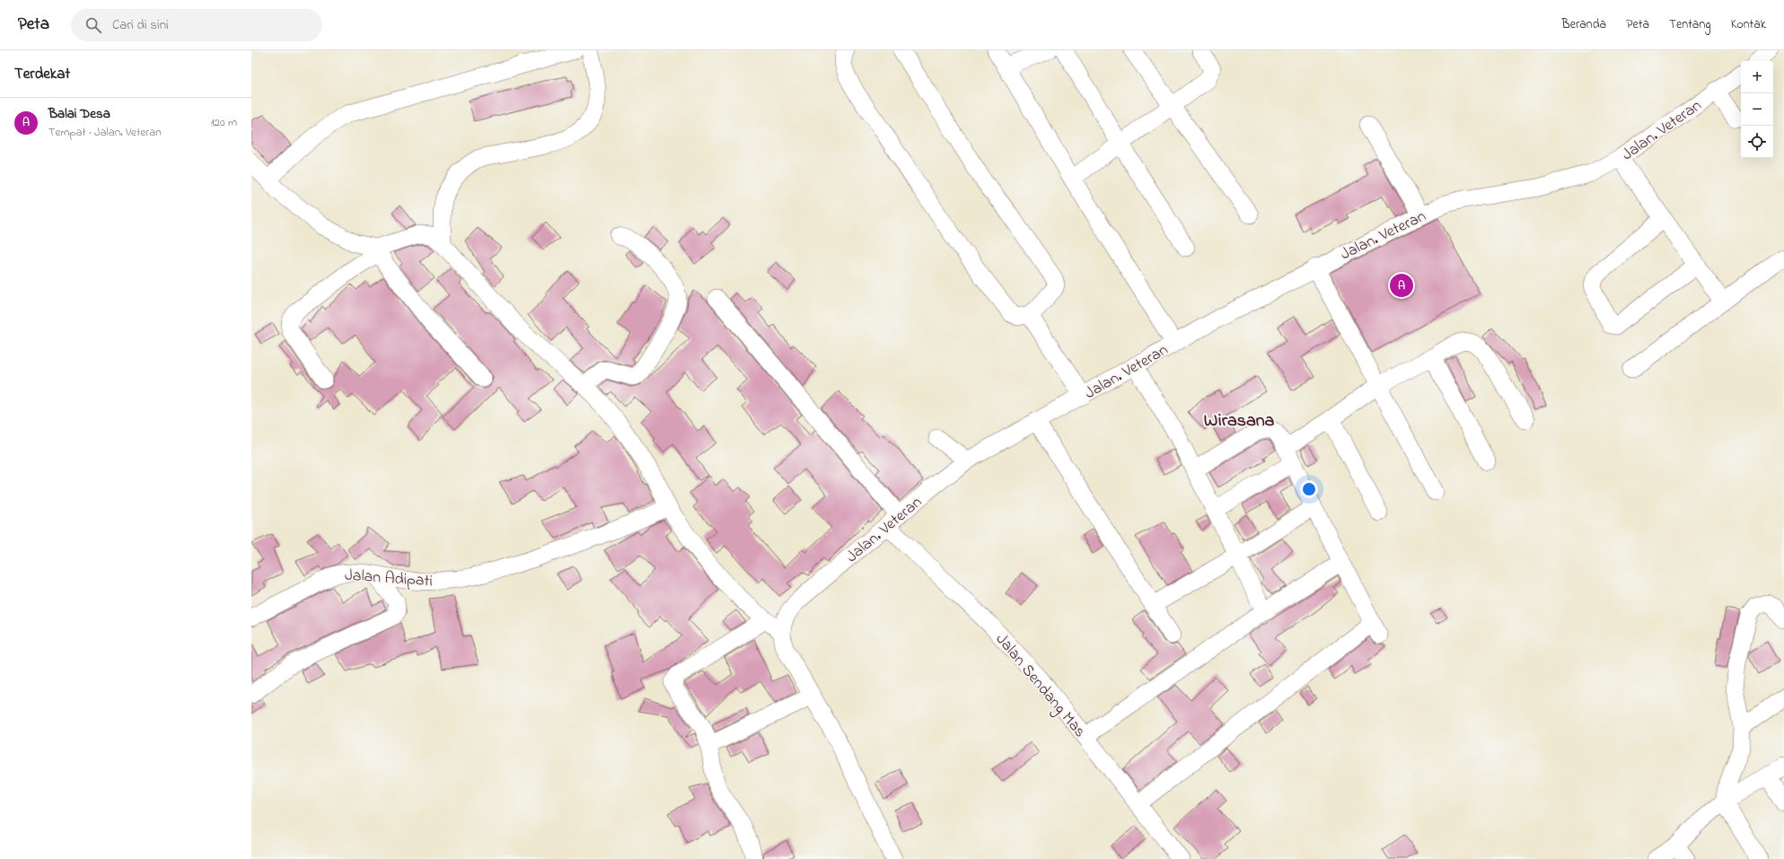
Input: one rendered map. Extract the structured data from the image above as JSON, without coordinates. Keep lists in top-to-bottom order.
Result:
{
  "streets": {
    "street": ["Jalan. Veteran", "Jalan Adipati", "Jalan Sendang Mas"]
  },
  "crossings": [
    ["Jalan. Veteran", "Jalan Sendang Mas"]
  ],
  "districts": ["Wirasana"],
  "page": {
    "header": "Peta",
    "search": "Cari di sini",
    "nav": [
      "Beranda",
      "Peta",
      "Tentang",
      "Kontak"
    ],
    "heading": "Terdekat",
    "map_buttons": ["+", "−"],
    "list": [
      {
        "mark": "A",
        "name": "Balai Desa",
        "note": "Tempat · Jalan. Veteran",
        "value": "120 m"
      }
    ],
    "pins": "A"
  }
}
